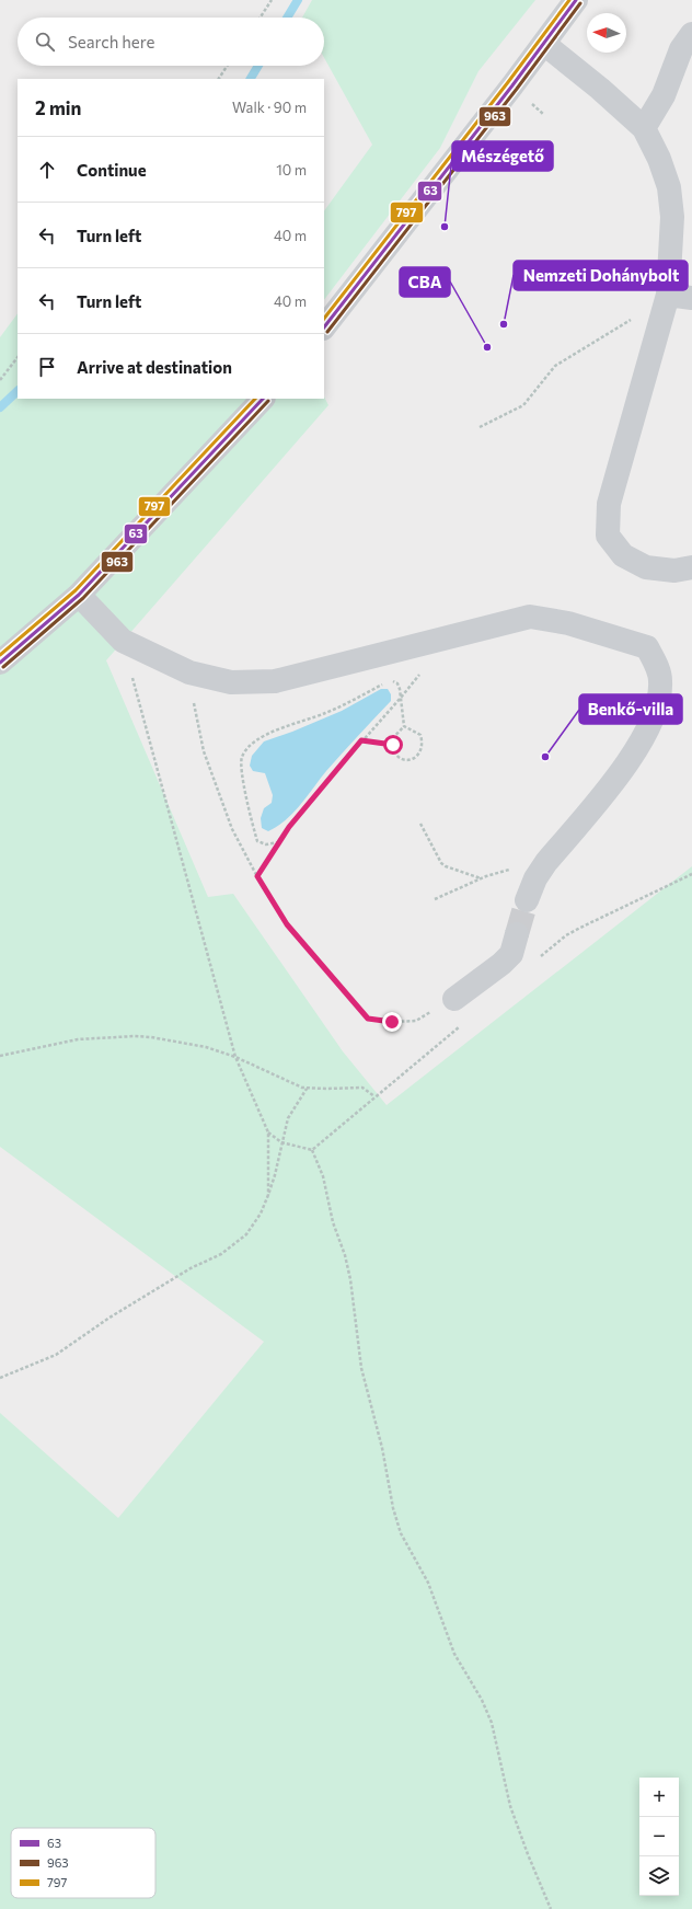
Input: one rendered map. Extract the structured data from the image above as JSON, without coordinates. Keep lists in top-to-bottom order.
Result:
{
  "places": [
    "Mészégető",
    "Nemzeti Dohánybolt",
    "CBA",
    "Benkő-villa"
  ],
  "lines": ["transit line 63", "transit line 797", "transit line 963"],
  "legend": ["63", "963", "797"],
  "north": "left",
  "page": {
    "search": "Search here",
    "heading": ["2 min", "Walk · 90 m"],
    "list": [
      ["Continue", "10 m"],
      ["Turn left", "40 m"],
      ["Turn left", "40 m"],
      "Arrive at destination"
    ],
    "map_buttons": ["+", "−"]
  }
}
